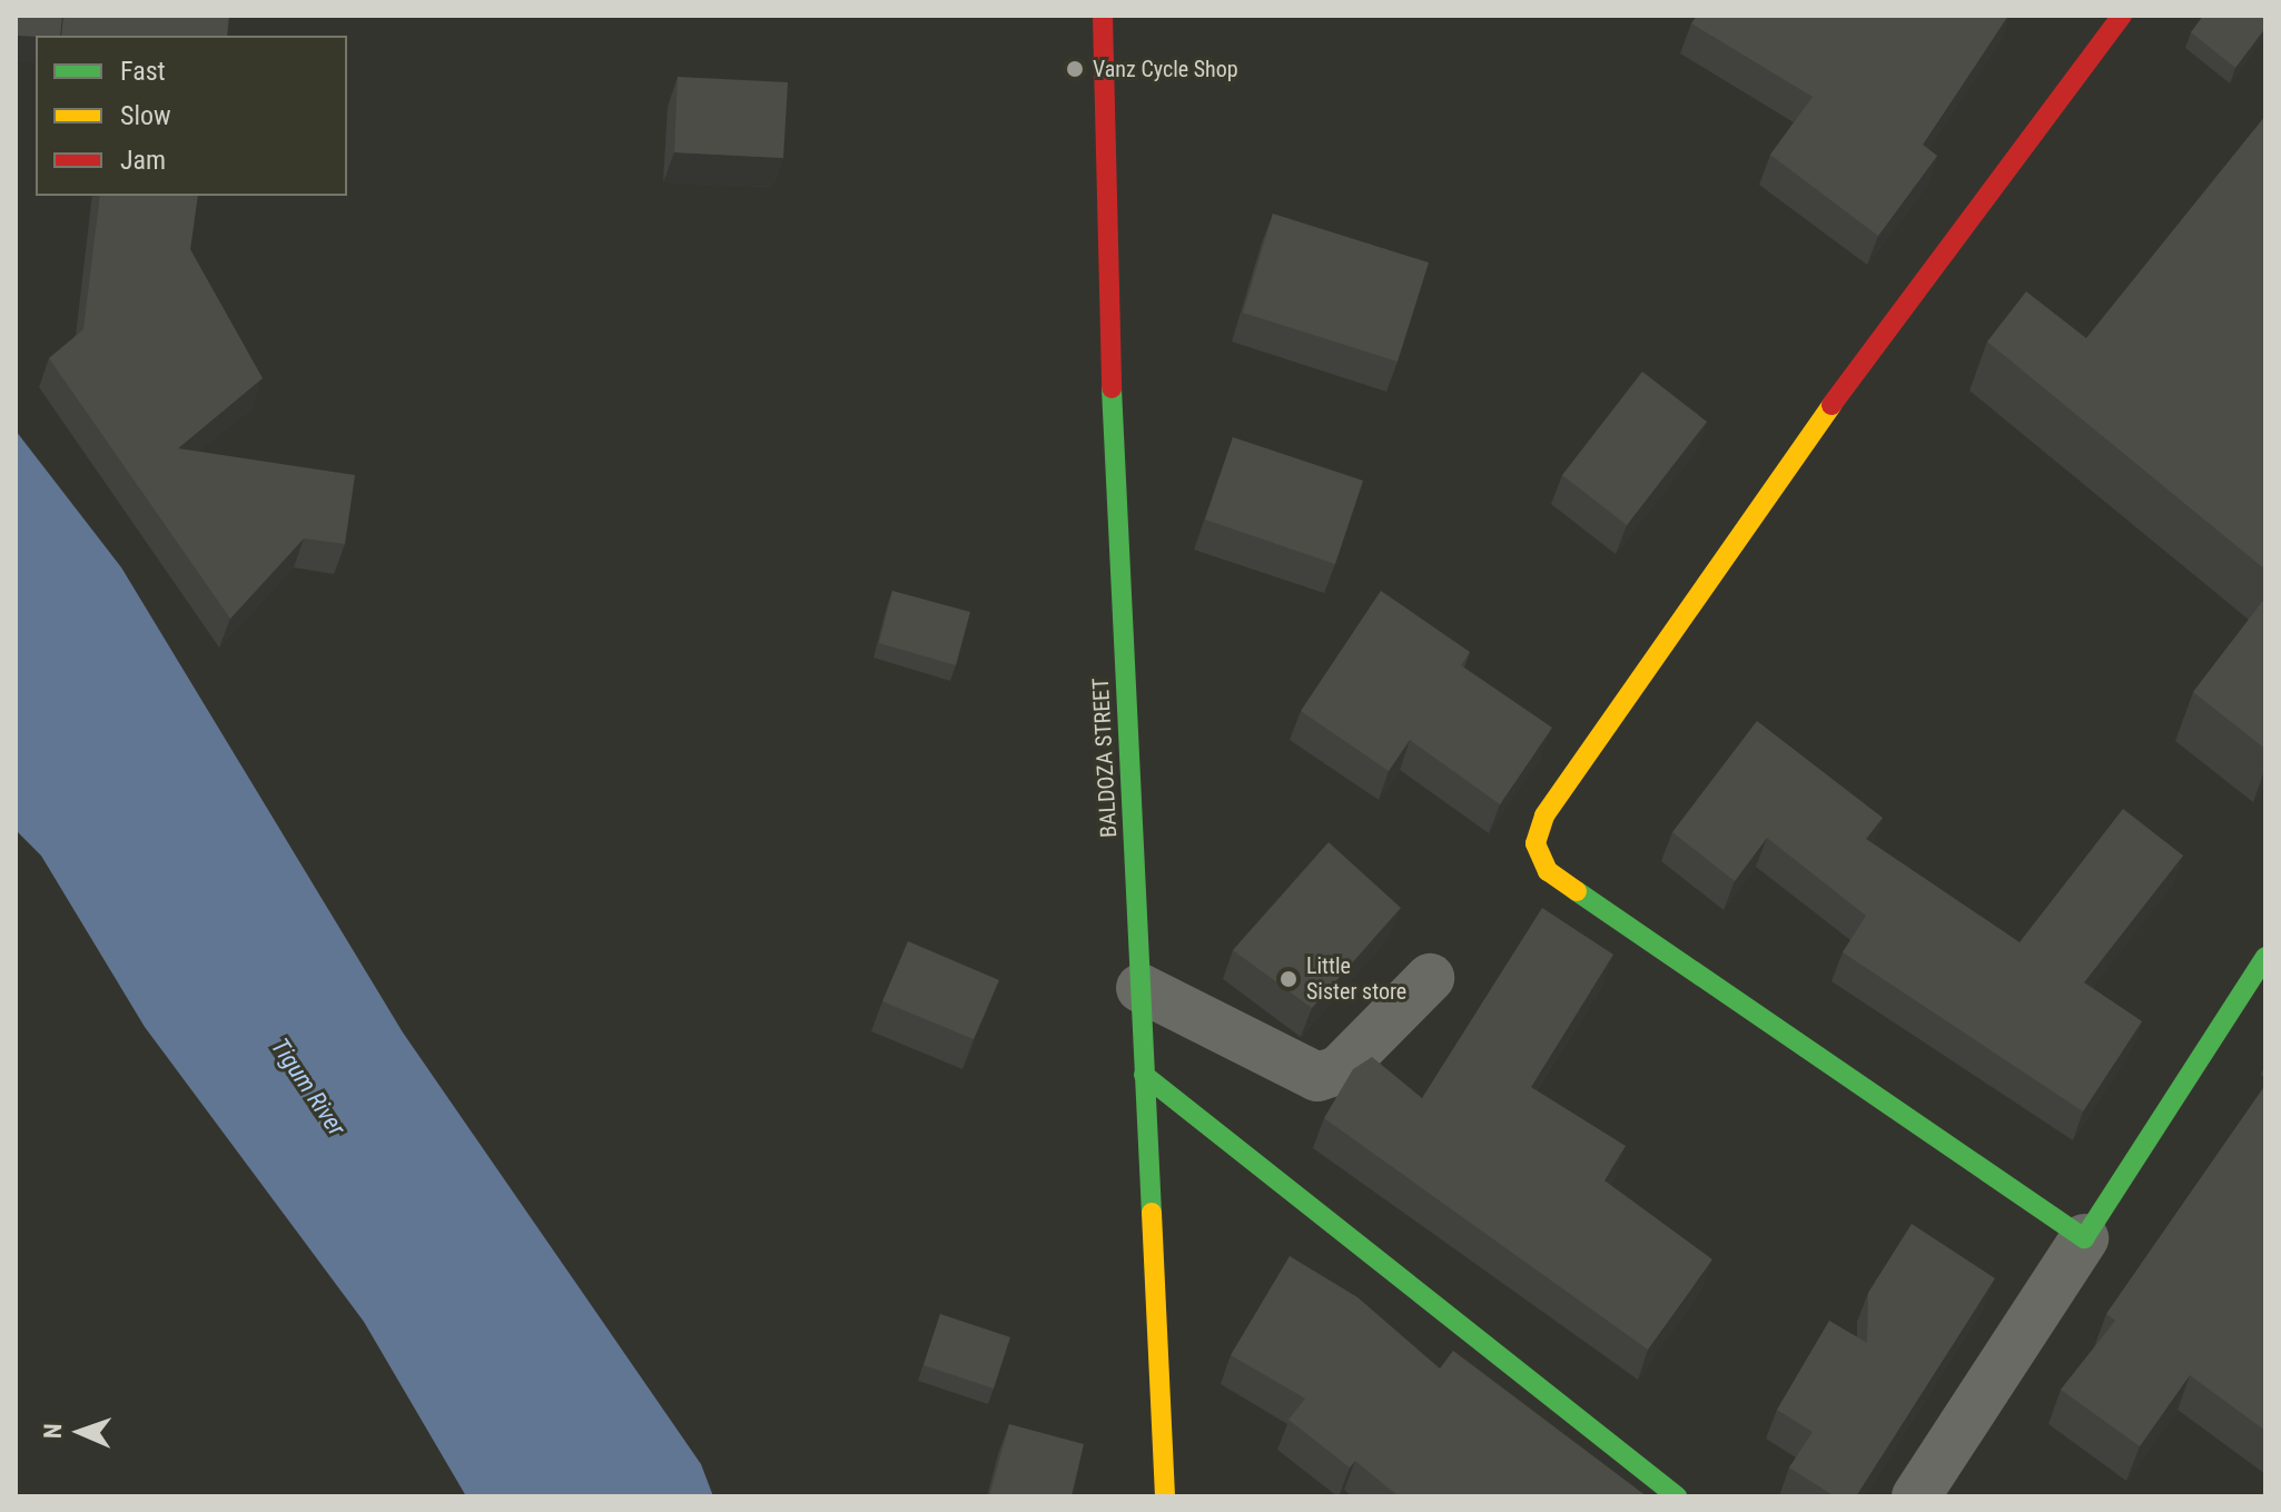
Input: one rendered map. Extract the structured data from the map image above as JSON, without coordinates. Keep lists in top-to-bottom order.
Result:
{
  "streets": {
    "street": ["BALDOZA STREET"]
  },
  "water": ["Tigum River"],
  "places": ["Vanz Cycle Shop", "Little Sister store"],
  "legend": ["Fast", "Slow", "Jam"],
  "north": "left"
}
